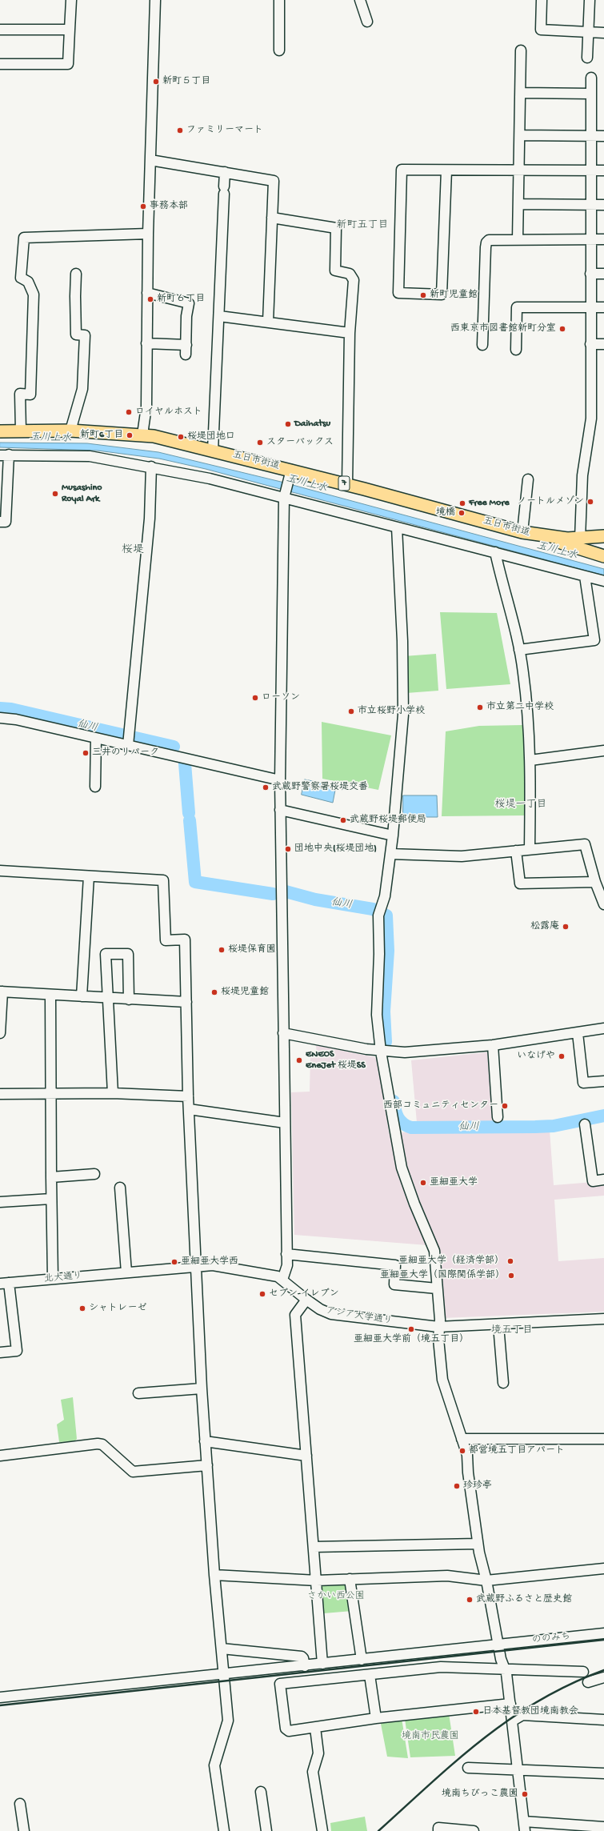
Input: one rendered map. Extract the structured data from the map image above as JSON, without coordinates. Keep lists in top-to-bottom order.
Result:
{
  "streets": {
    "main road": ["五日市街道", "7"],
    "street": ["北大通り", "アジア大学通り", "ののみち"]
  },
  "crossings": [
    ["北大通り", "アジア大学通り"]
  ],
  "districts": [
    "新町五丁目",
    "桜堤",
    "桜堤一丁目",
    "境五丁目"
  ],
  "water": ["玉川上水", "仙川"],
  "parks": ["さかい西公園", "境南市民農園"],
  "places": [
    "新町５丁目",
    "ファミリーマート",
    "事務本部",
    "新町児童館",
    "新町６丁目",
    "西東京市図書館新町分室",
    "ロイヤルホスト",
    "Daihatsu",
    "新町6丁目",
    "桜堤団地口",
    "スターバックス",
    "Musashino Royal Ark",
    "ノートルメゾン",
    "Free More",
    "境橋",
    "ローソン",
    "市立第二中学校",
    "市立桜野小学校",
    "三井のリパーク",
    "武蔵野警察署桜堤交番",
    "武蔵野桜堤郵便局",
    "団地中央(桜堤団地)",
    "松露庵",
    "桜堤保育園",
    "桜堤児童館",
    "いなげや",
    "ENEOS EneJet 桜堤SS",
    "西部コミュニティセンター",
    "亜細亜大学",
    "亜細亜大学（経済学部）",
    "亜細亜大学西",
    "亜細亜大学（国際関係学部）",
    "セブン-イレブン",
    "シャトレーゼ",
    "亜細亜大学前（境五丁目）",
    "都営境五丁目アパート",
    "珍珍亭",
    "武蔵野ふるさと歴史館",
    "日本基督教団境南教会",
    "境南ちびっこ農園"
  ]
}
